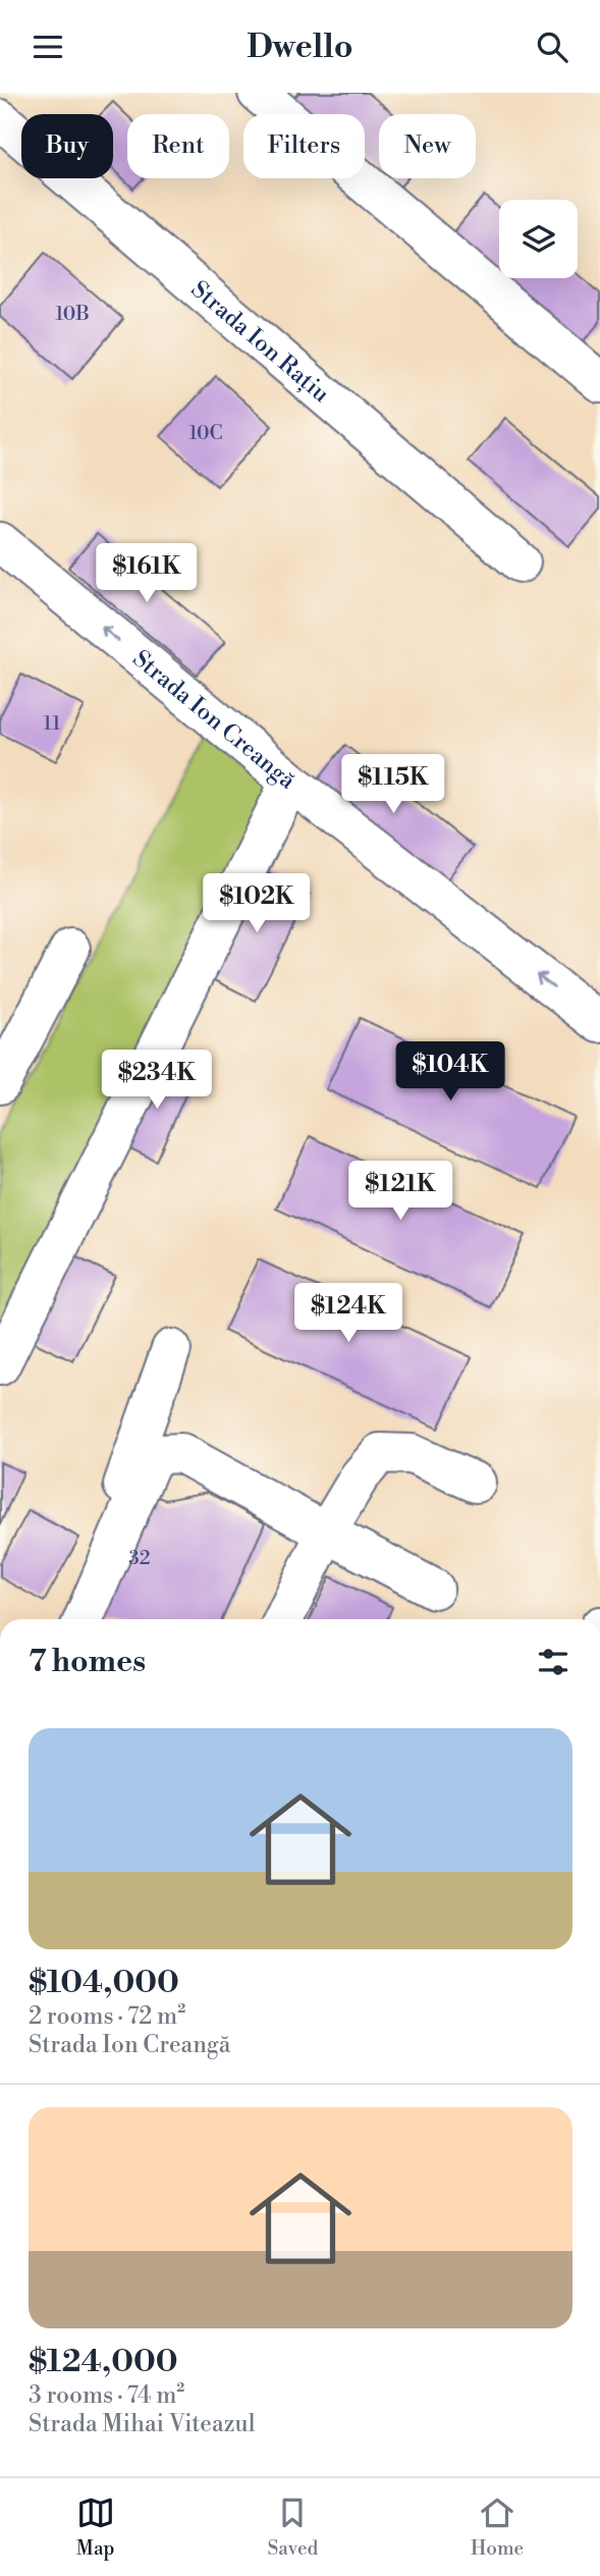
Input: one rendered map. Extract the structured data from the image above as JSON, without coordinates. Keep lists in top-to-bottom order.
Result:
{
  "streets": {
    "street": ["Strada Ion Rațiu", "Strada Ion Creangă"]
  },
  "one_way": ["Strada Ion Creangă"],
  "house_numbers": [
    "10B",
    "10C",
    "11",
    "32"
  ],
  "page": {
    "header": "Dwello",
    "chip": [
      "Buy",
      "Rent",
      "Filters",
      "New"
    ],
    "price": [
      "$161K",
      "$115K",
      "$102K",
      "$104K",
      "$234K",
      "$121K",
      "$124K"
    ],
    "heading": "7 homes",
    "list": [
      {
        "name": "$104,000",
        "note": "2 rooms · 72 m² · Strada Ion Creangă"
      },
      {
        "name": "$124,000",
        "note": "3 rooms · 74 m² · Strada Mihai Viteazul"
      }
    ],
    "tabs": ["Map", "Saved", "Home"]
  }
}
